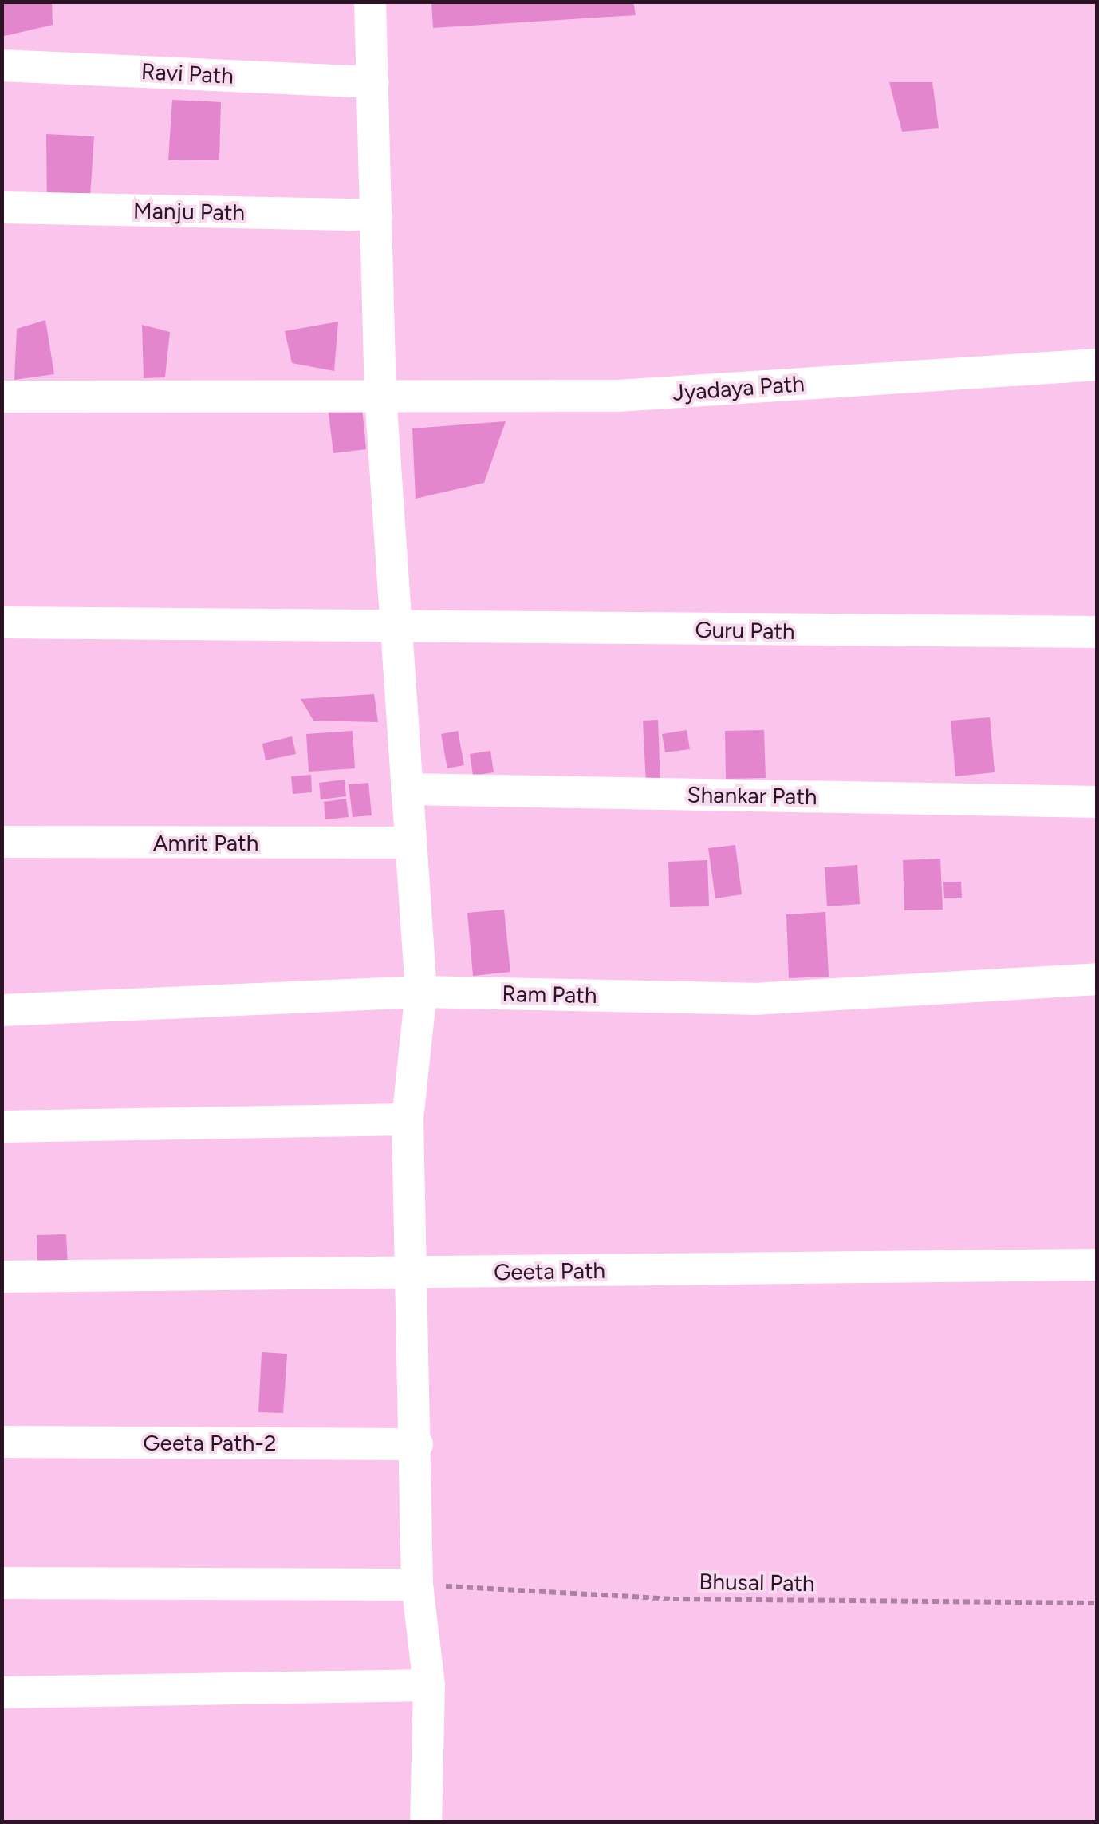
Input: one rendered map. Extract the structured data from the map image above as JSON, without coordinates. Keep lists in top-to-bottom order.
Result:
{
  "streets": {
    "street": [
      "Ravi Path",
      "Manju Path",
      "Jyadaya Path",
      "Guru Path",
      "Shankar Path",
      "Amrit Path",
      "Ram Path",
      "Geeta Path",
      "Geeta Path-2"
    ],
    "path": ["Bhusal Path"]
  }
}
